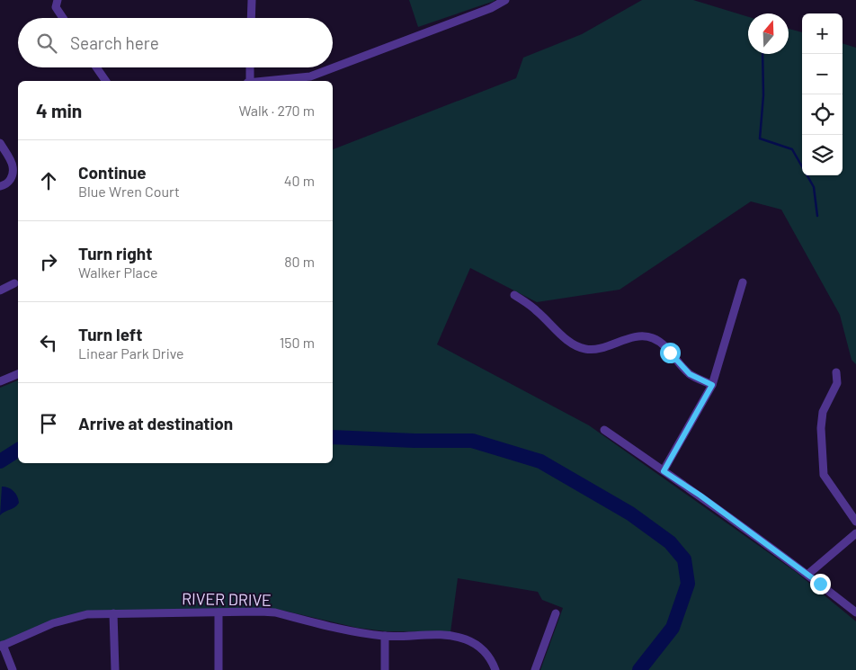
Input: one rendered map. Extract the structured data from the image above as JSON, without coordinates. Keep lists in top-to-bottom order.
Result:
{
  "streets": {
    "street": ["RIVER DRIVE"]
  },
  "north": "top",
  "page": {
    "map_buttons": ["+", "−"],
    "search": "Search here",
    "heading": ["4 min", "Walk · 270 m"],
    "list": [
      ["Continue", "Blue Wren Court", "40 m"],
      ["Turn right", "Walker Place", "80 m"],
      ["Turn left", "Linear Park Drive", "150 m"],
      "Arrive at destination"
    ]
  }
}
